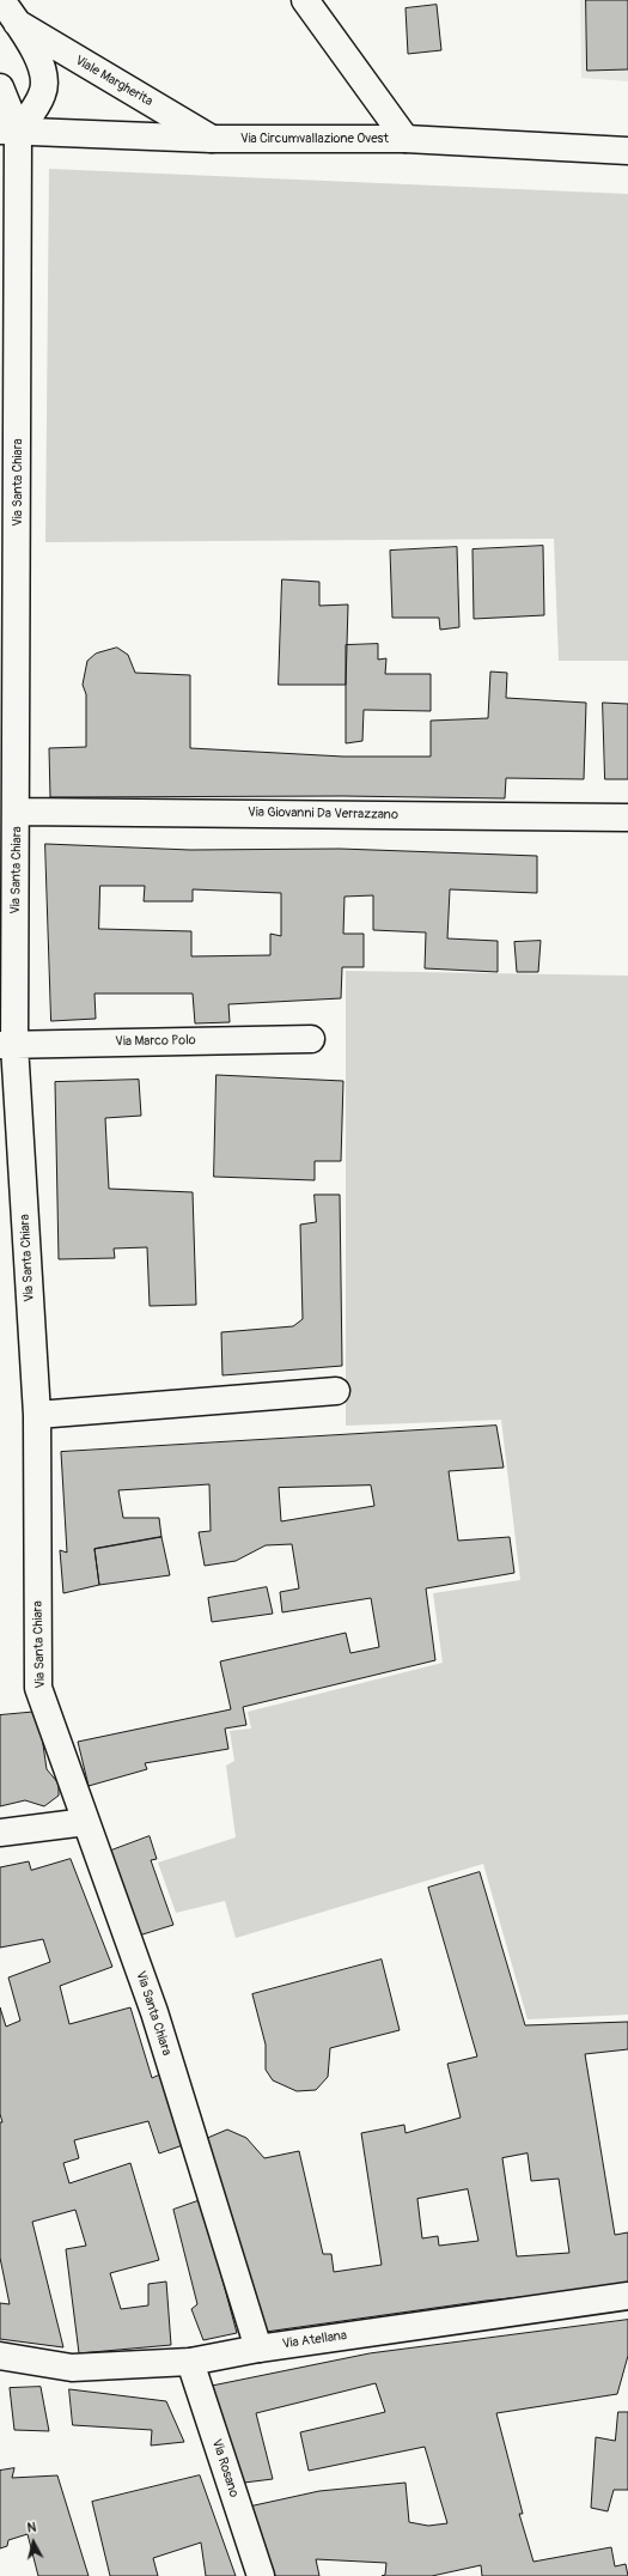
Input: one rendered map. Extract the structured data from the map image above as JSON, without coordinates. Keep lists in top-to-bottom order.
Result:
{
  "streets": {
    "street": [
      "Viale Margherita",
      "Via Circumvallazione Ovest",
      "Via Santa Chiara",
      "Via Giovanni Da Verrazzano",
      "Via Marco Polo",
      "Via Atellana",
      "Via Rosano"
    ]
  },
  "crossings": [
    ["Viale Margherita", "Via Circumvallazione Ovest"],
    ["Viale Margherita", "Via Santa Chiara"],
    ["Via Circumvallazione Ovest", "Via Santa Chiara"],
    ["Via Santa Chiara", "Via Giovanni Da Verrazzano"],
    ["Via Santa Chiara", "Via Marco Polo"],
    ["Via Santa Chiara", "Via Atellana"],
    ["Via Atellana", "Via Rosano"]
  ],
  "north": "top"
}
